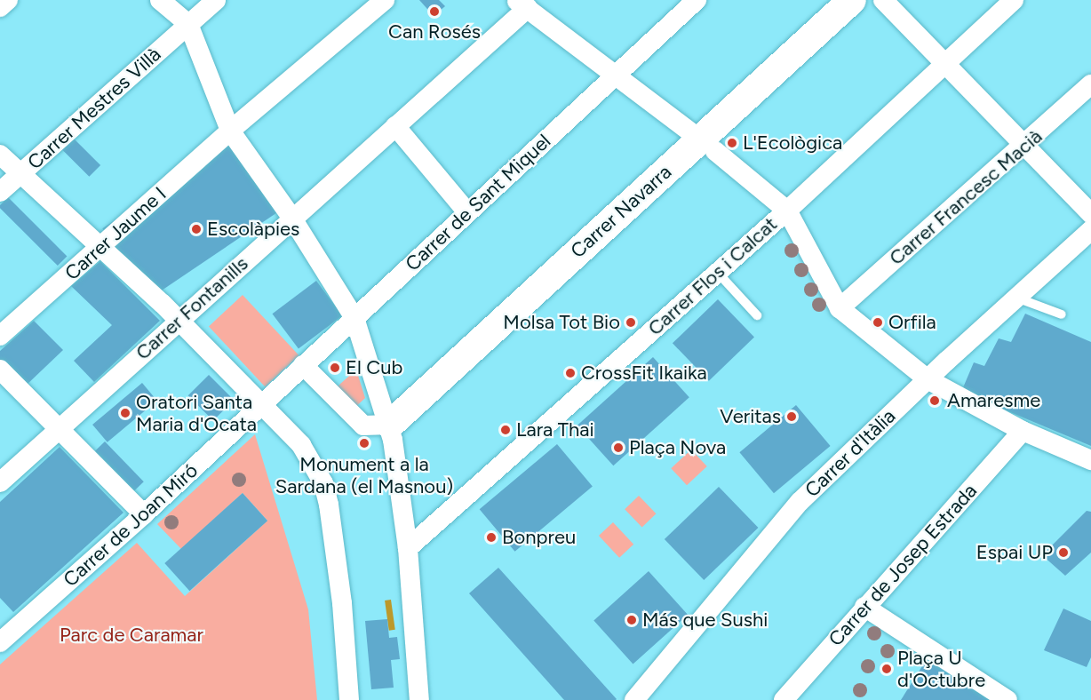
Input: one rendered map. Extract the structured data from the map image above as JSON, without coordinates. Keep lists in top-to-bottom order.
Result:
{
  "streets": {
    "street": [
      "Carrer Mestres Villà",
      "Carrer Francesc Macià",
      "Carrer de Sant Miquel",
      "Carrer Navarra",
      "Carrer Jaume I",
      "Carrer Flos i Calcat",
      "Carrer Fontanills",
      "Carrer d'Itàlia",
      "Carrer de Joan Miró",
      "Carrer de Josep Estrada"
    ]
  },
  "crossings": [
    ["Carrer de Sant Miquel", "Carrer de Joan Miró"]
  ],
  "parks": ["Parc de Caramar"],
  "places": [
    "Can Rosés",
    "L'Ecològica",
    "Escolàpies",
    "Molsa Tot Bio",
    "Orfila",
    "El Cub",
    "CrossFit Ikaika",
    "Amaresme",
    "Oratori Santa Maria d'Ocata",
    "Veritas",
    "Lara Thai",
    "Monument a la Sardana (el Masnou)",
    "Plaça Nova",
    "Bonpreu",
    "Espai UP",
    "Más que Sushi",
    "Plaça U d'Octubre"
  ]
}
